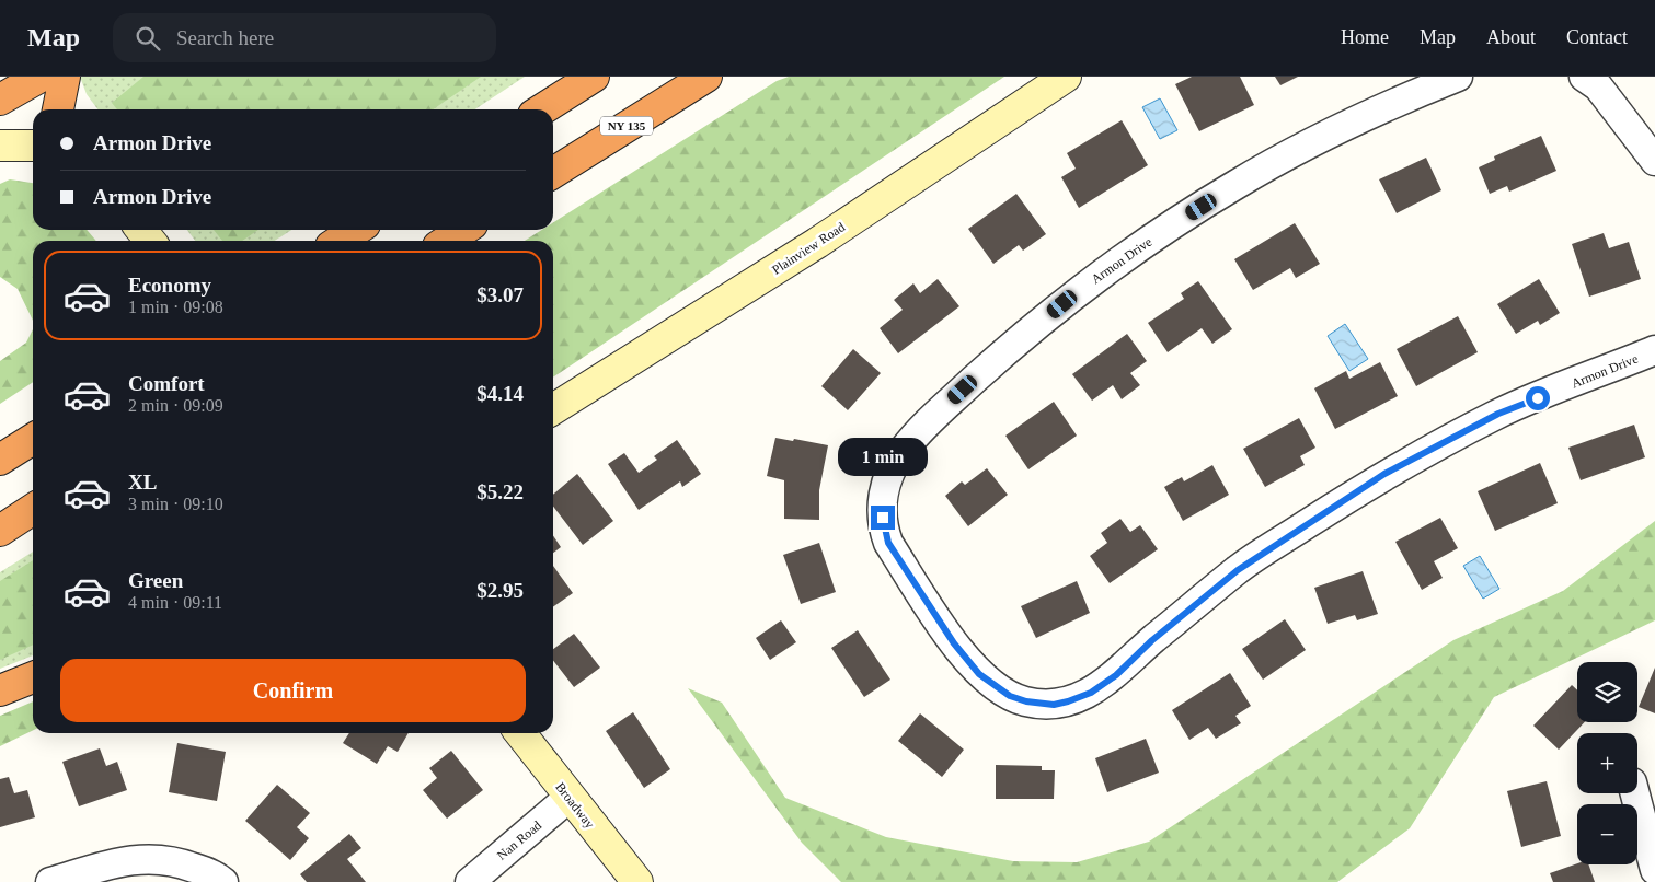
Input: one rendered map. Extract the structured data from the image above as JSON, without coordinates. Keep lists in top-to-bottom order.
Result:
{
  "streets": {
    "highway": ["NY 135"],
    "street": [
      "Plainview Road",
      "Armon Drive",
      "Broadway",
      "Nan Road"
    ]
  },
  "crossings": [
    ["Broadway", "Nan Road"]
  ],
  "page": {
    "header": "Map",
    "search": "Search here",
    "nav": [
      "Home",
      "Map",
      "About",
      "Contact"
    ],
    "banner": ["Armon Drive", "Armon Drive"],
    "list": [
      {
        "name": "Economy",
        "note": "1 min · 09:08",
        "value": "$3.07"
      },
      {
        "name": "Comfort",
        "note": "2 min · 09:09",
        "value": "$4.14"
      },
      {
        "name": "XL",
        "note": "3 min · 09:10",
        "value": "$5.22"
      },
      {
        "name": "Green",
        "note": "4 min · 09:11",
        "value": "$2.95"
      }
    ],
    "bubble": "1 min",
    "buttons": "Confirm",
    "map_buttons": ["+", "−"]
  }
}
